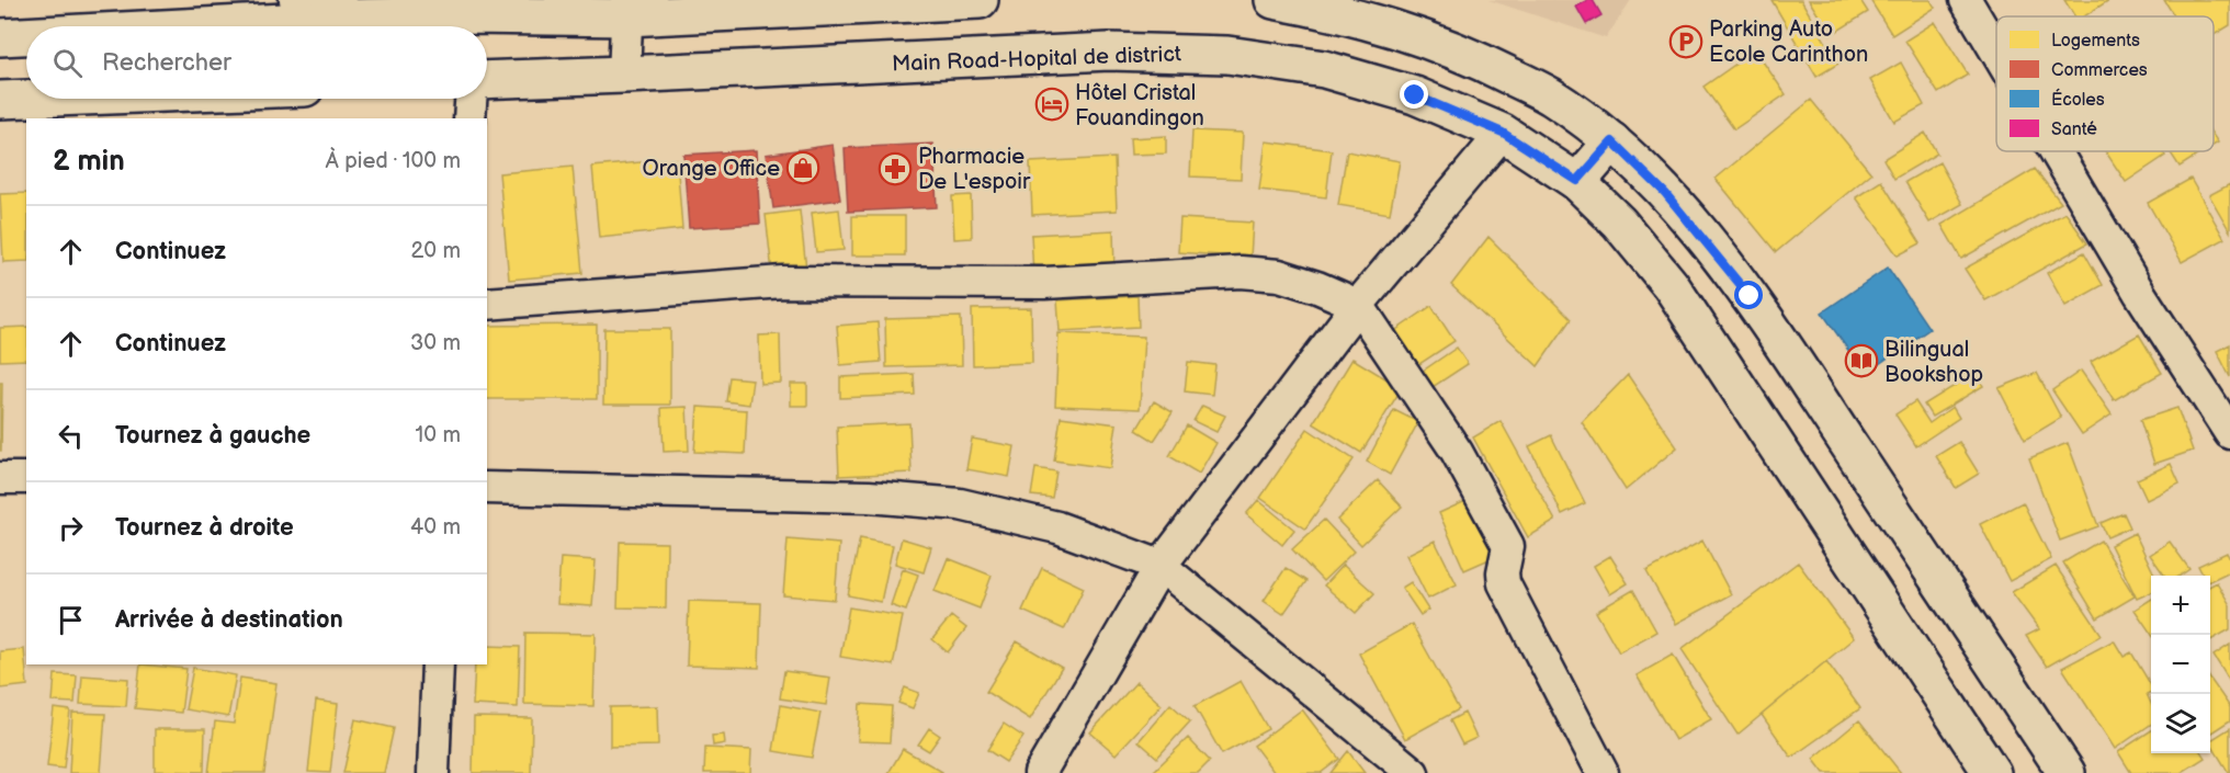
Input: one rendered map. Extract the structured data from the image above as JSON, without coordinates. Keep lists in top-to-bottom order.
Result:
{
  "streets": {
    "main road": ["Main Road-Hopital de district"]
  },
  "places": {
    "parking": ["Parking Auto Ecole Carinthon"],
    "hotel": ["Hôtel Cristal Fouandingon"],
    "shop": ["Orange Office"],
    "pharmacy": ["Pharmacie De L'espoir"],
    "library": ["Bilingual Bookshop"]
  },
  "legend": [
    "Logements",
    "Commerces",
    "Écoles",
    "Santé"
  ],
  "page": {
    "search": "Rechercher",
    "heading": ["2 min", "À pied · 100 m"],
    "list": [
      ["Continuez", "20 m"],
      ["Continuez", "30 m"],
      ["Tournez à gauche", "10 m"],
      ["Tournez à droite", "40 m"],
      "Arrivée à destination"
    ],
    "map_buttons": ["+", "−"]
  }
}
